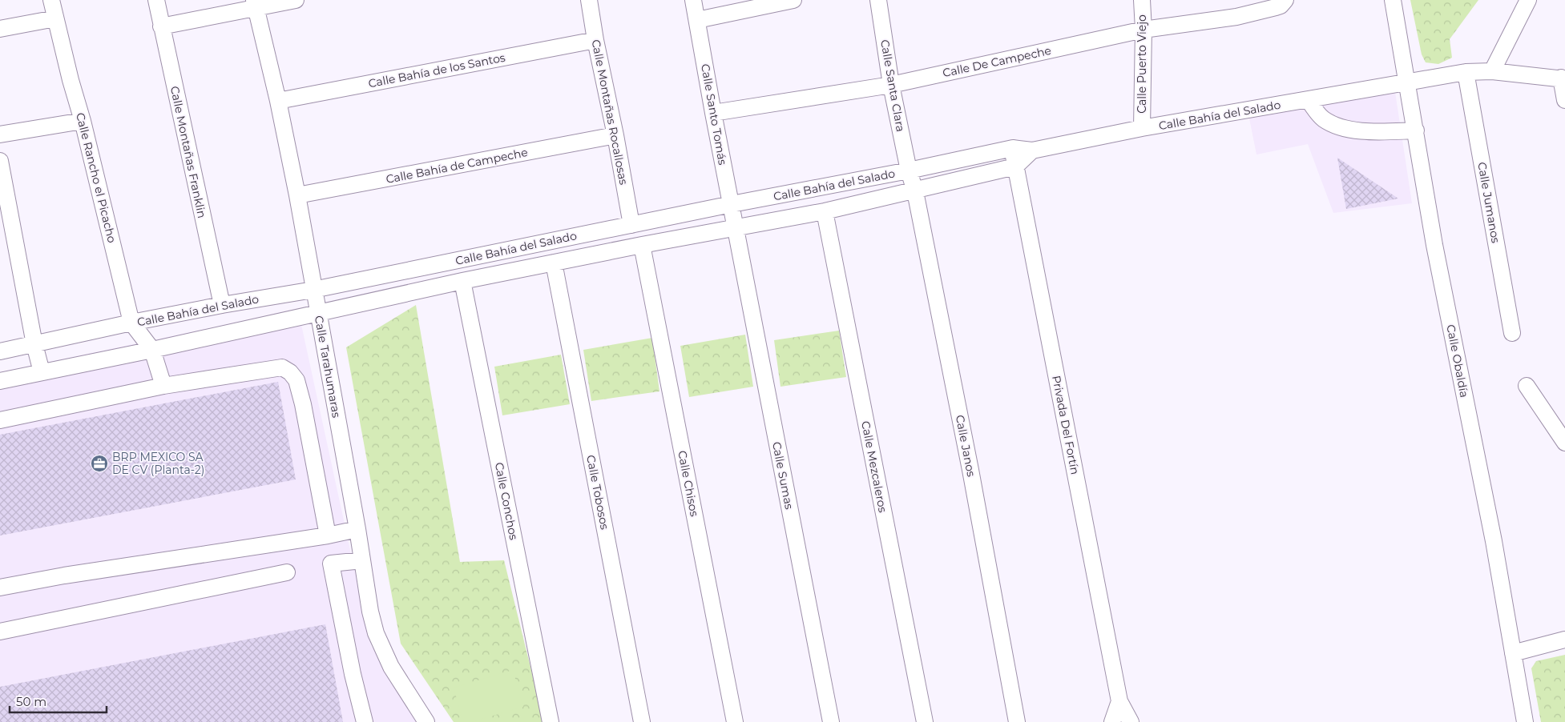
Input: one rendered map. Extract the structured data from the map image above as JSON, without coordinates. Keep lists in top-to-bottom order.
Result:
{
  "streets": {
    "street": [
      "Calle De Campeche",
      "Calle Puerto Viejo",
      "Calle Bahía de los Santos",
      "Calle Santa Clara",
      "Calle Montañas Rocallosas",
      "Calle Santo Tomás",
      "Calle Bahía del Salado",
      "Calle Montañas Franklin",
      "Calle Bahía de Campeche",
      "Calle Rancho el Picacho",
      "Calle Jumanos",
      "Calle Obaldía",
      "Calle Tarahumaras",
      "Privada Del Fortín",
      "Calle Janos",
      "Calle Mezcaleros",
      "Calle Sumas",
      "Calle Chisos",
      "Calle Tobosos",
      "Calle Conchos"
    ]
  },
  "crossings": [
    ["Calle De Campeche", "Calle Puerto Viejo"],
    ["Calle De Campeche", "Calle Santa Clara"],
    ["Calle De Campeche", "Calle Santo Tomás"],
    ["Calle Puerto Viejo", "Calle Bahía del Salado"],
    ["Calle Bahía de los Santos", "Calle Montañas Rocallosas"],
    ["Calle Bahía de los Santos", "Calle Tarahumaras"],
    ["Calle Santa Clara", "Calle Bahía del Salado"],
    ["Calle Santa Clara", "Calle Janos"],
    ["Calle Montañas Rocallosas", "Calle Bahía del Salado"],
    ["Calle Montañas Rocallosas", "Calle Bahía de Campeche"],
    ["Calle Santo Tomás", "Calle Bahía del Salado"],
    ["Calle Santo Tomás", "Calle Sumas"],
    ["Calle Bahía del Salado", "Calle Montañas Franklin"],
    ["Calle Bahía del Salado", "Calle Rancho el Picacho"],
    ["Calle Bahía del Salado", "Calle Jumanos"],
    ["Calle Bahía del Salado", "Calle Obaldía"],
    ["Calle Bahía del Salado", "Calle Tarahumaras"],
    ["Calle Bahía del Salado", "Privada Del Fortín"],
    ["Calle Bahía del Salado", "Calle Janos"],
    ["Calle Bahía del Salado", "Calle Mezcaleros"],
    ["Calle Bahía del Salado", "Calle Sumas"],
    ["Calle Bahía del Salado", "Calle Chisos"],
    ["Calle Bahía del Salado", "Calle Tobosos"],
    ["Calle Bahía del Salado", "Calle Conchos"],
    ["Calle Bahía de Campeche", "Calle Tarahumaras"]
  ],
  "places": {
    "office": ["BRP MEXICO SA DE CV (Planta-2)"]
  },
  "scale_bar": "50 m"
}
